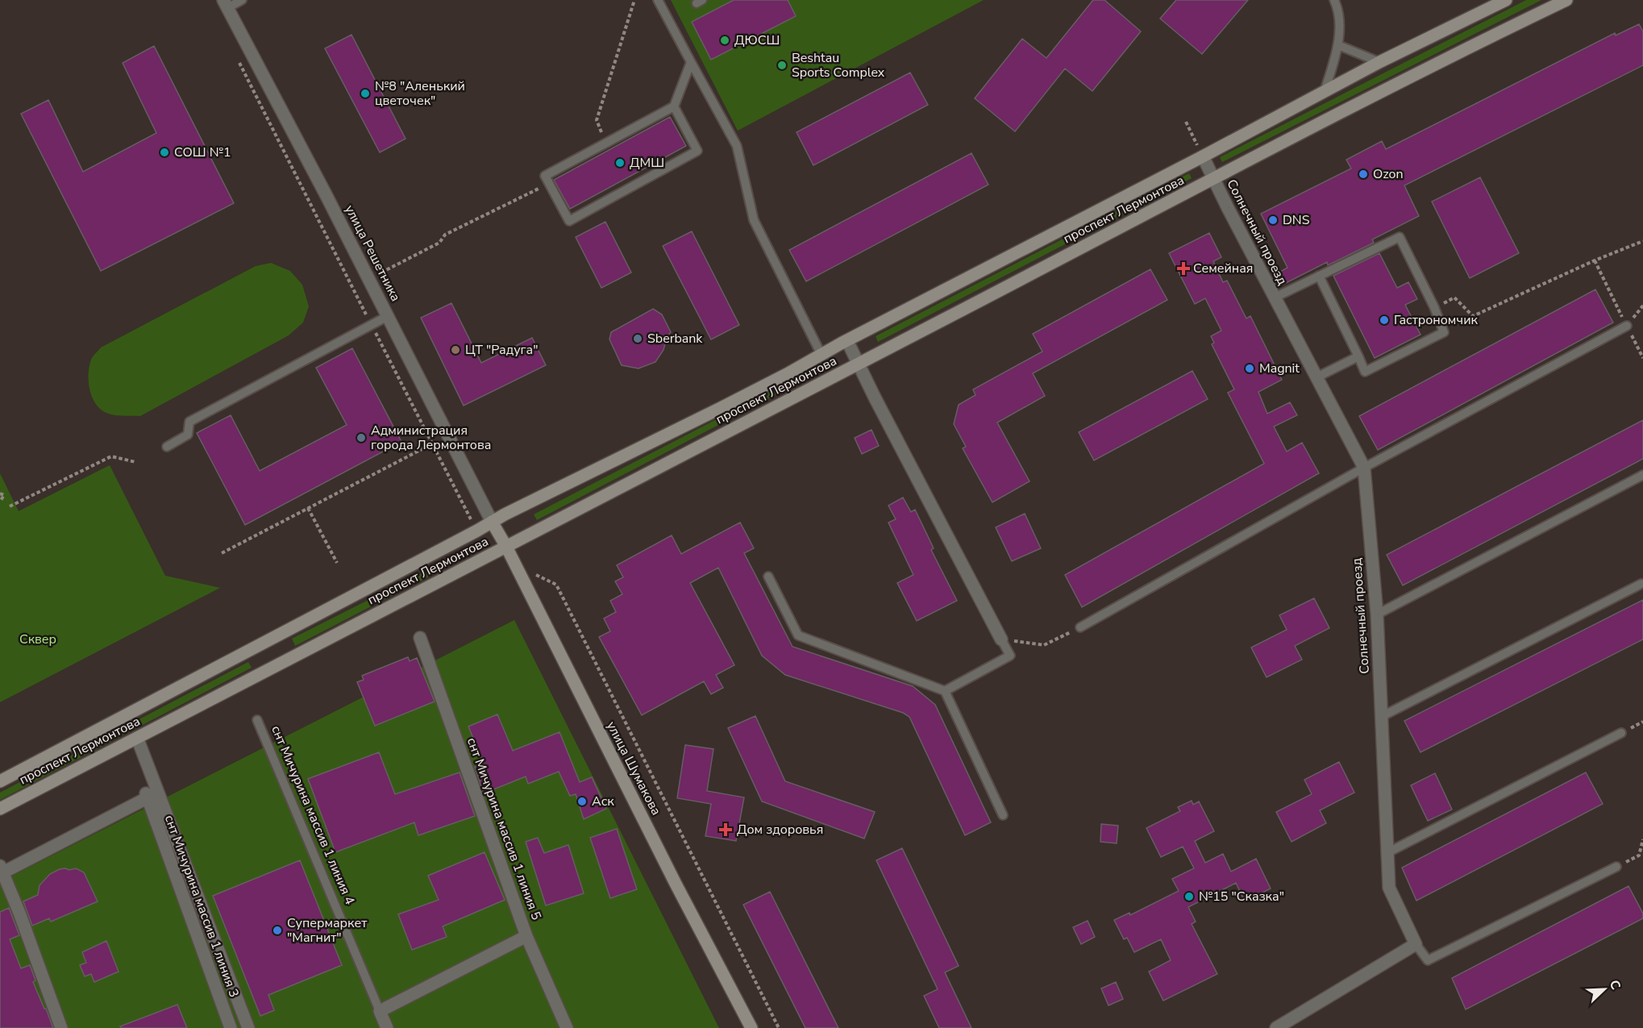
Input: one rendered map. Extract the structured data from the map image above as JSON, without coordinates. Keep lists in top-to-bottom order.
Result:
{
  "streets": {
    "street": [
      "проспект Лермонтова",
      "Солнечный проезд",
      "улица Решетника",
      "улица Шумакова",
      "снт Мичурина массив 1 линия 4",
      "снт Мичурина массив 1 линия 5",
      "снт Мичурина массив 1 линия 3"
    ]
  },
  "crossings": [
    ["проспект Лермонтова", "Солнечный проезд"],
    ["проспект Лермонтова", "улица Решетника"],
    ["проспект Лермонтова", "улица Шумакова"],
    ["улица Решетника", "улица Шумакова"]
  ],
  "parks": ["Сквер"],
  "places": {
    "other": [
      "ДЮСШ",
      "Beshtau Sports Complex",
      "№8 \"Аленький цветочек\"",
      "СОШ №1",
      "ДМШ",
      "Ozon",
      "DNS",
      "Гастрономчик",
      "Sberbank",
      "ЦТ \"Радуга\"",
      "Magnit",
      "Администрация города Лермонтова",
      "Аск",
      "№15 \"Сказка\"",
      "Супермаркет \"Магнит\""
    ],
    "health": ["Семейная", "Дом здоровья"]
  },
  "north": "top right"
}
